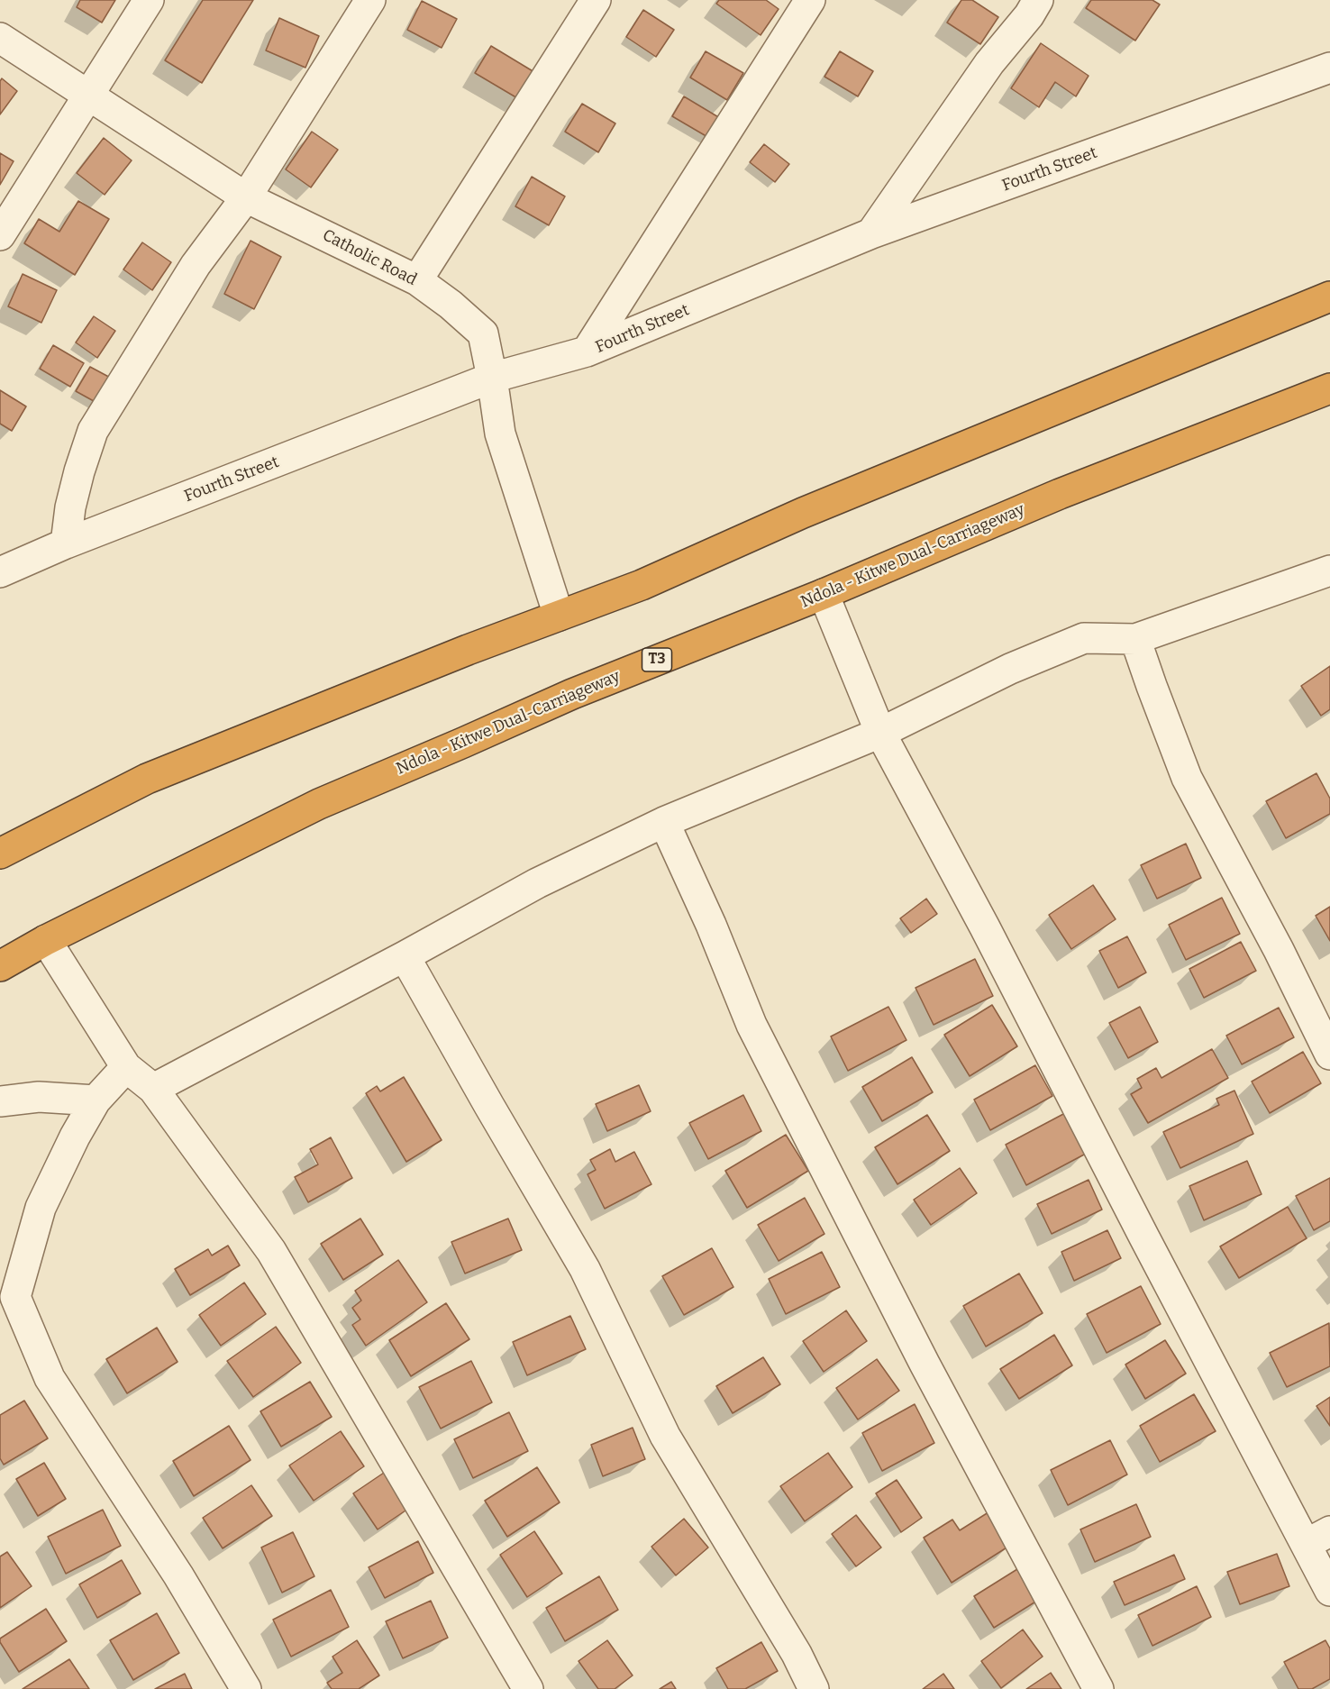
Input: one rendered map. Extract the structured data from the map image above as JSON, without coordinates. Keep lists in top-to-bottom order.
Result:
{
  "streets": {
    "highway": ["Ndola - Kitwe Dual-Carriageway", "T3"],
    "street": ["Fourth Street", "Catholic Road"]
  },
  "crossings": [
    ["Fourth Street", "Catholic Road"]
  ]
}
